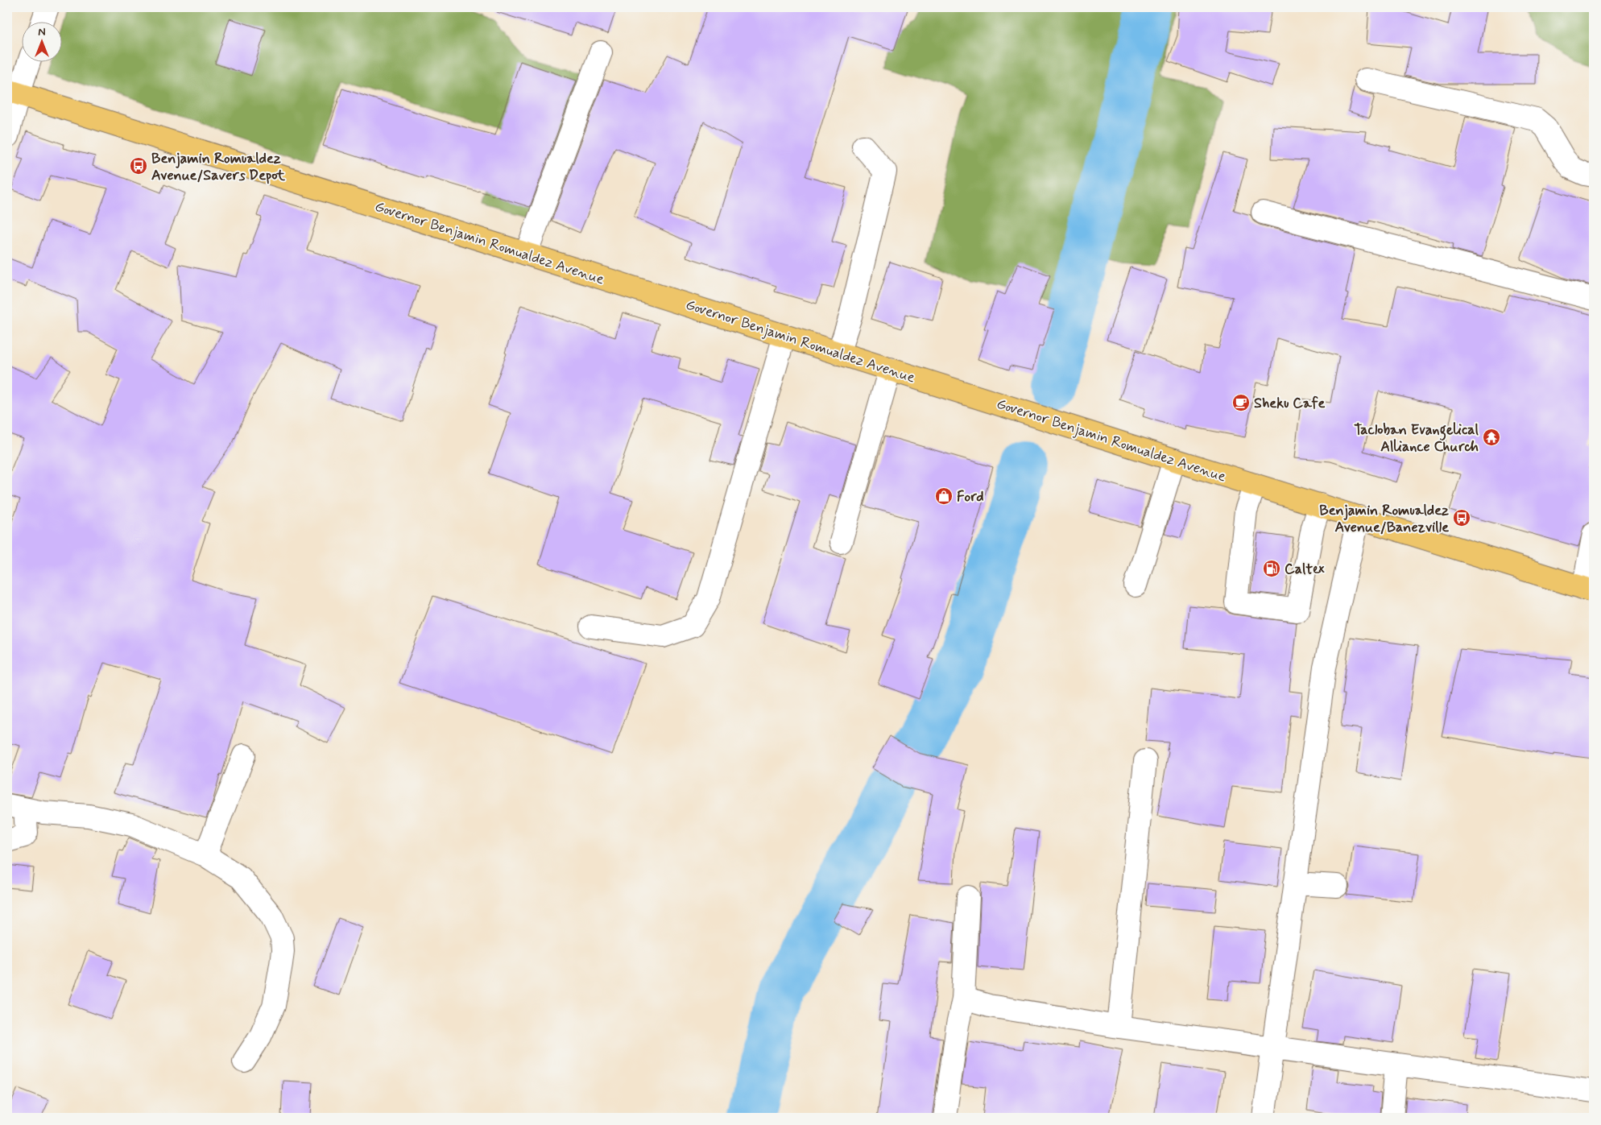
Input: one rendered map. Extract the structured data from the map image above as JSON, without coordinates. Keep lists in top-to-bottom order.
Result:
{
  "streets": {
    "main road": ["Governor Benjamin Romualdez Avenue"]
  },
  "places": {
    "bus stop": ["Benjamin Romualdez Avenue/Savers Depot", "Benjamin Romualdez Avenue/Banezville"],
    "cafe": ["Sheku Cafe"],
    "temple": ["Tacloban Evangelical Alliance Church"],
    "shop": ["Ford"],
    "fuel station": ["Caltex"]
  },
  "north": "top"
}
